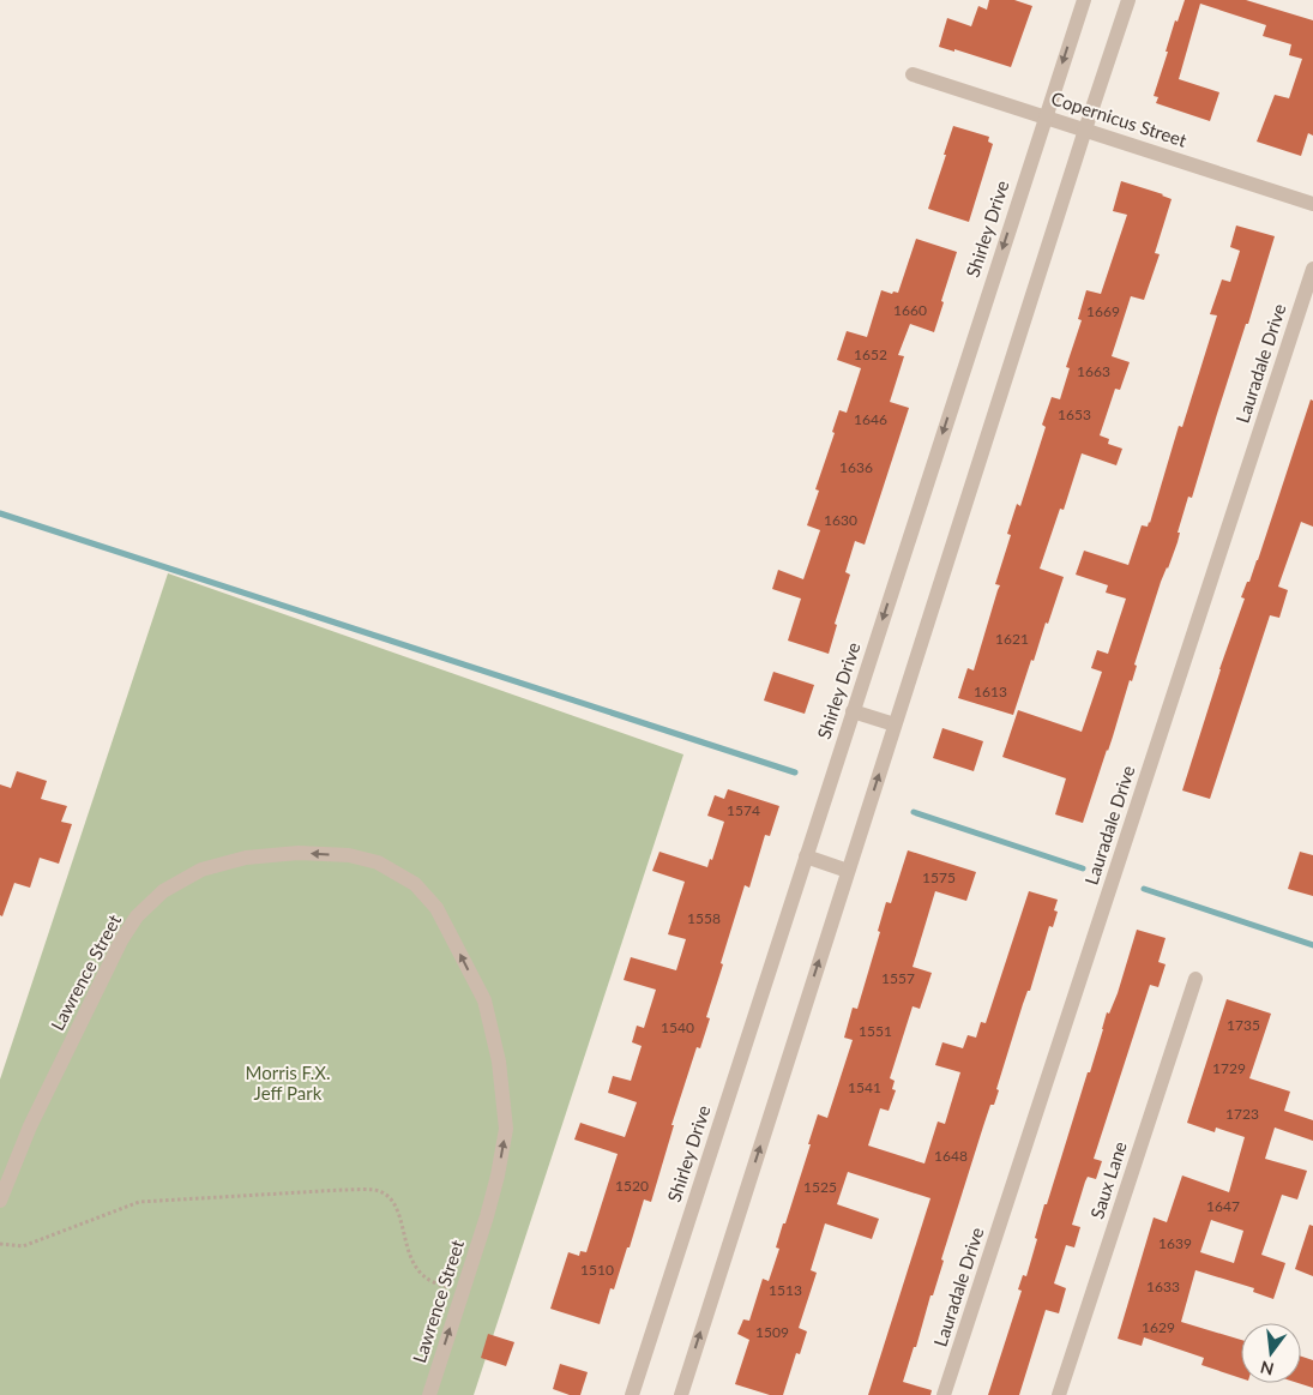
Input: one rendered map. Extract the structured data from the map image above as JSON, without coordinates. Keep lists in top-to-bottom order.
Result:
{
  "streets": {
    "street": [
      "Copernicus Street",
      "Shirley Drive",
      "Lauradale Drive",
      "Lawrence Street",
      "Saux Lane"
    ]
  },
  "crossings": [
    ["Copernicus Street", "Shirley Drive"]
  ],
  "parks": ["Morris F.X. Jeff Park"],
  "house_numbers": [
    "1660",
    "1669",
    "1652",
    "1663",
    "1653",
    "1646",
    "1636",
    "1630",
    "1621",
    "1613",
    "1574",
    "1575",
    "1558",
    "1557",
    "1735",
    "1540",
    "1551",
    "1729",
    "1541",
    "1723",
    "1648",
    "1520",
    "1525",
    "1647",
    "1639",
    "1510",
    "1633",
    "1513",
    "1629",
    "1509"
  ],
  "north": "bottom"
}
